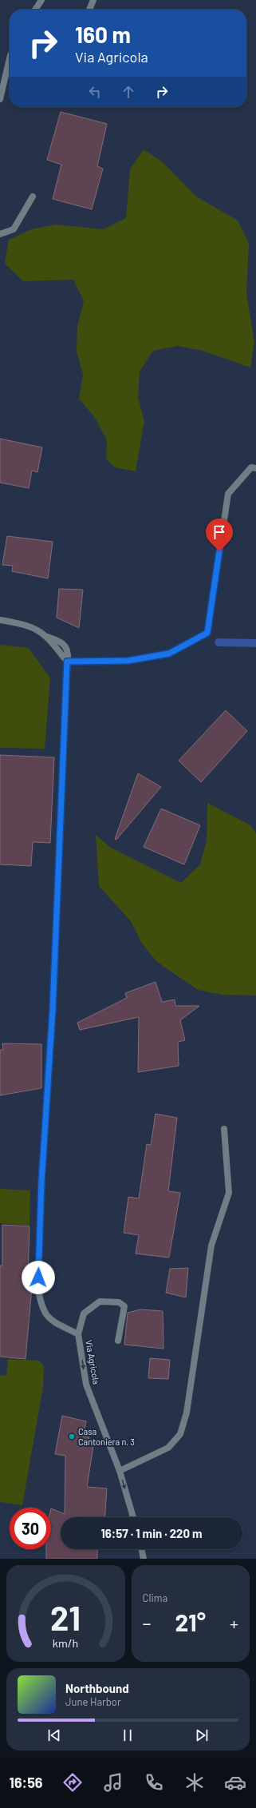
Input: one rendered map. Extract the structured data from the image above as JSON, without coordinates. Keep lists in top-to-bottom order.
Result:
{
  "streets": {
    "street": ["Via Agricola"]
  },
  "places": ["Casa Cantoniera n. 3"],
  "page": {
    "turn": ["160 m", "Via Agricola"],
    "limit": "30",
    "trip": "16:57 · 1 min · 220 m",
    "tile": "Clima",
    "heat": ["−", "21°", "+"],
    "song": ["Northbound", "June Harbor"],
    "tabs": "16:56",
    "gauge": ["21", "km/h"]
  }
}
